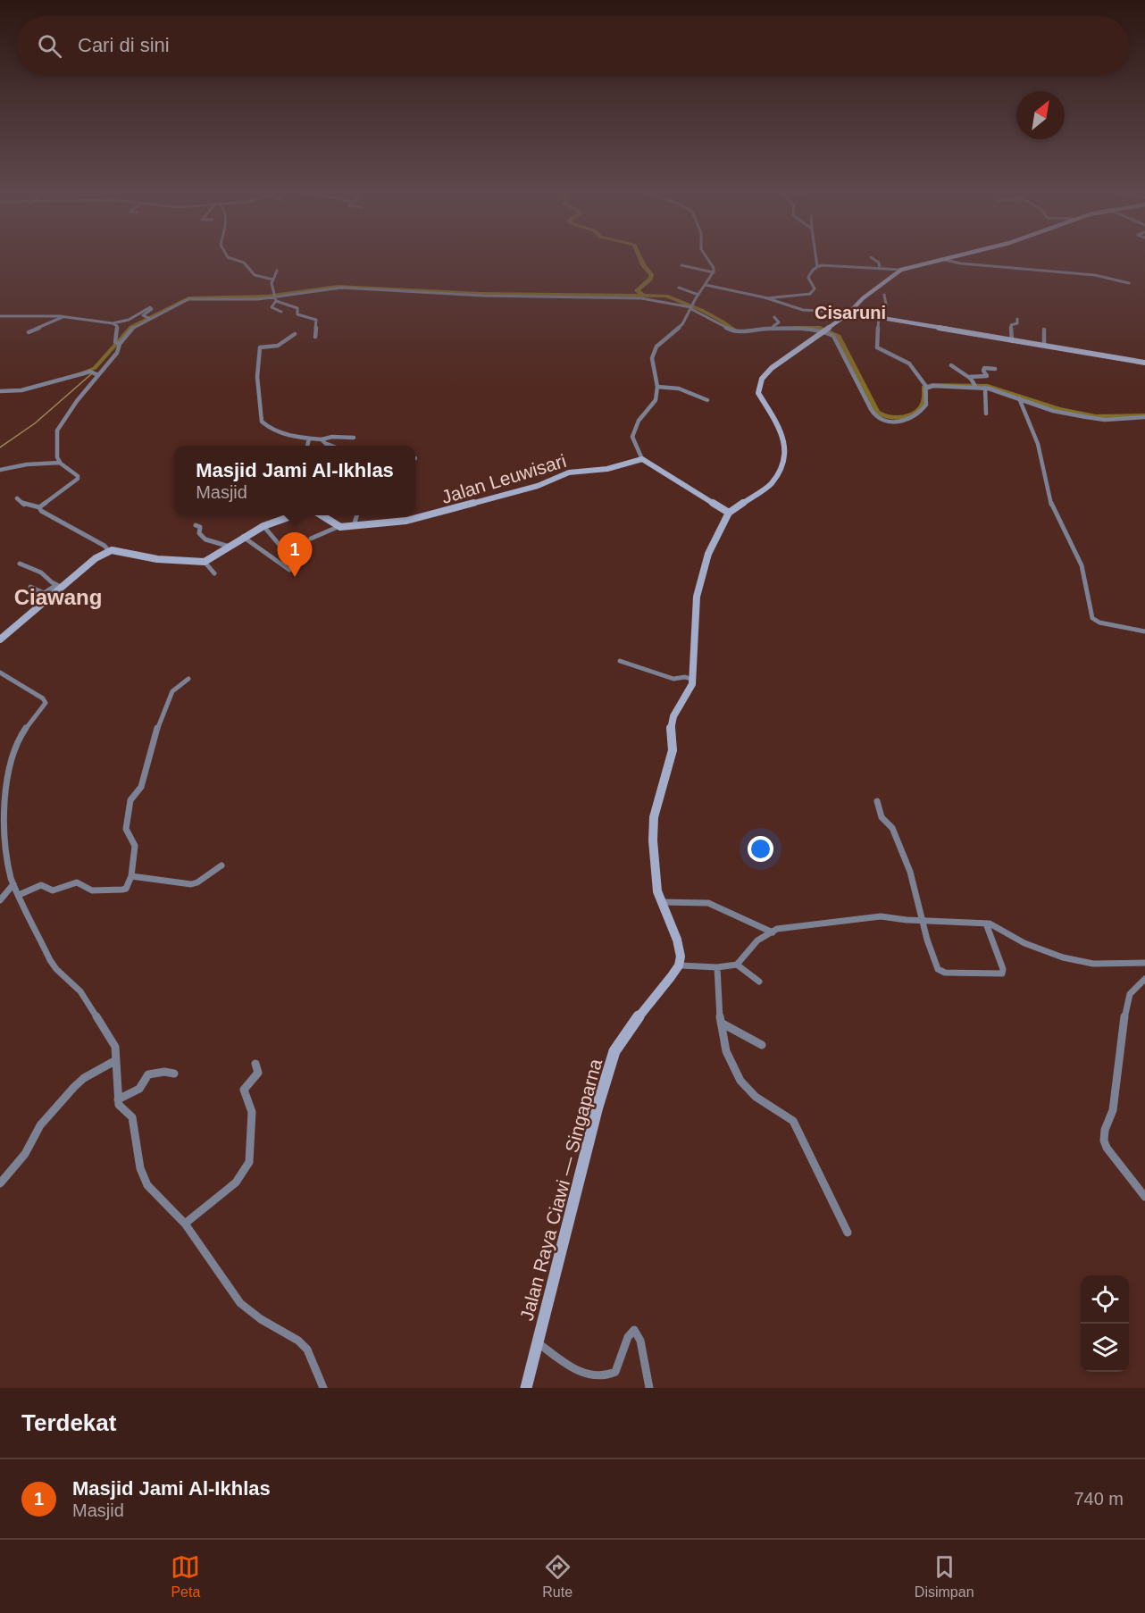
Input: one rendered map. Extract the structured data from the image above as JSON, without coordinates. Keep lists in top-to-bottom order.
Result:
{
  "streets": {
    "main road": ["Jalan Leuwisari", "Jalan Raya Ciawi — Singaparna"]
  },
  "districts": ["Cisaruni", "Ciawang"],
  "north": "top right",
  "page": {
    "search": "Cari di sini",
    "popup": ["Masjid Jami Al-Ikhlas", "Masjid"],
    "pins": "1",
    "heading": "Terdekat",
    "list": [
      {
        "mark": "1",
        "name": "Masjid Jami Al-Ikhlas",
        "note": "Masjid",
        "value": "740 m"
      }
    ],
    "nav": ["Peta", "Rute", "Disimpan"]
  }
}
